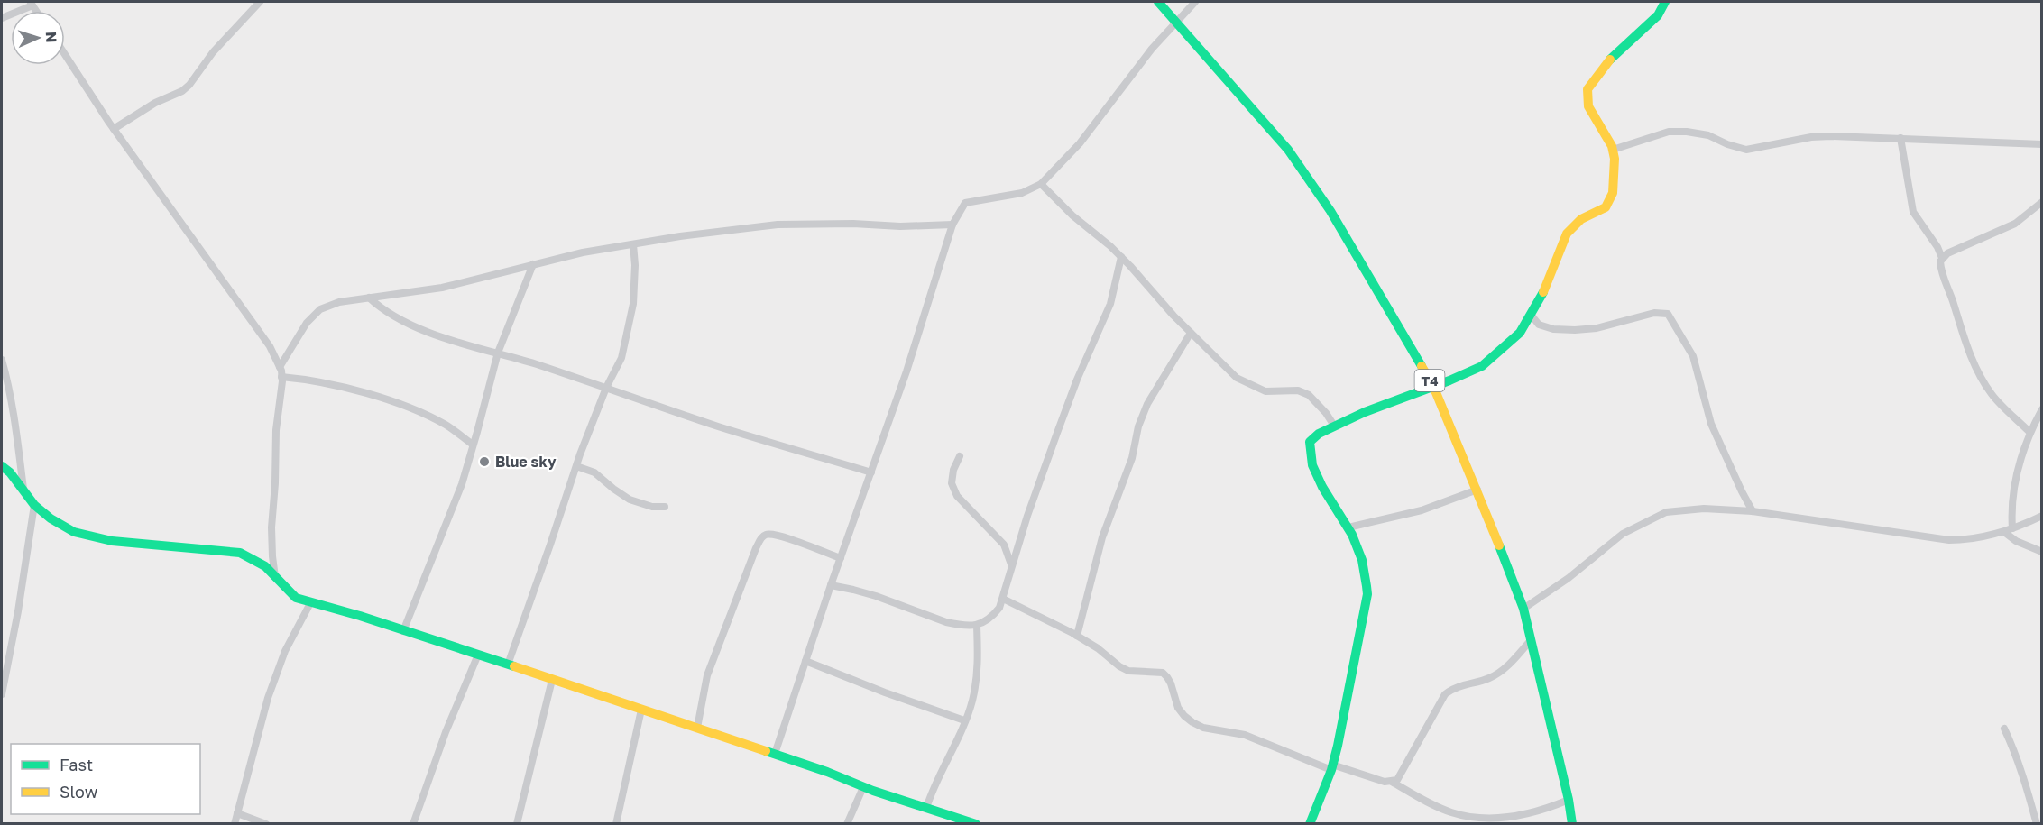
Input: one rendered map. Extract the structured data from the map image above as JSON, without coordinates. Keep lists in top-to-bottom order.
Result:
{
  "streets": {
    "main road": ["T4"]
  },
  "places": ["Blue sky"],
  "legend": ["Fast", "Slow"],
  "north": "right"
}
